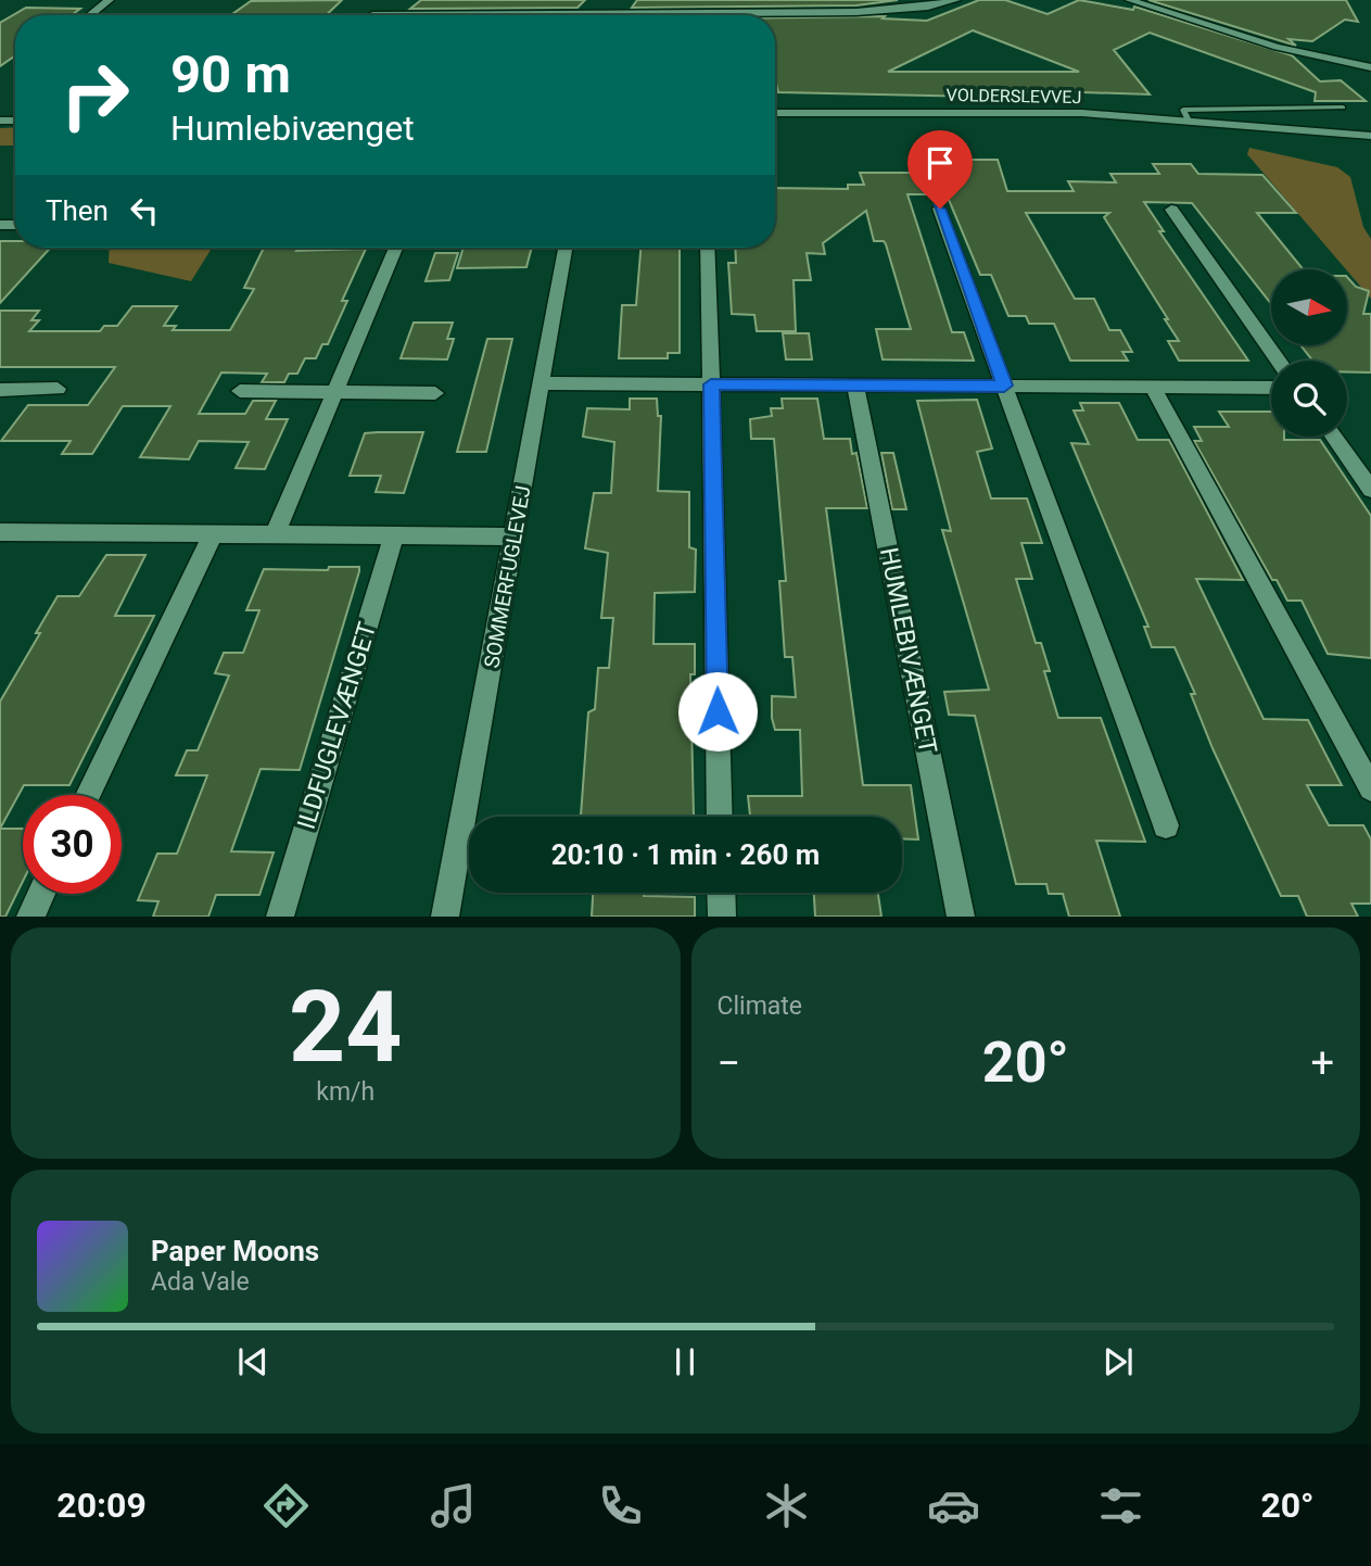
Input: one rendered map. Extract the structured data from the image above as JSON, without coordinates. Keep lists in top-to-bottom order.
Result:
{
  "streets": {
    "street": [
      "VOLDERSLEVVEJ",
      "SOMMERFUGLEVEJ",
      "HUMLEBIVÆNGET",
      "ILDFUGLEVÆNGET"
    ]
  },
  "north": "right",
  "page": {
    "turn": ["90 m", "Humlebivænget"],
    "then": "Then",
    "limit": "30",
    "trip": "20:10 · 1 min · 260 m",
    "tile": [
      ["24", "km/h"],
      "Climate"
    ],
    "heat": ["−", "20°", "+"],
    "song": ["Paper Moons", "Ada Vale"],
    "tabs": ["20:09", "20°"]
  }
}
